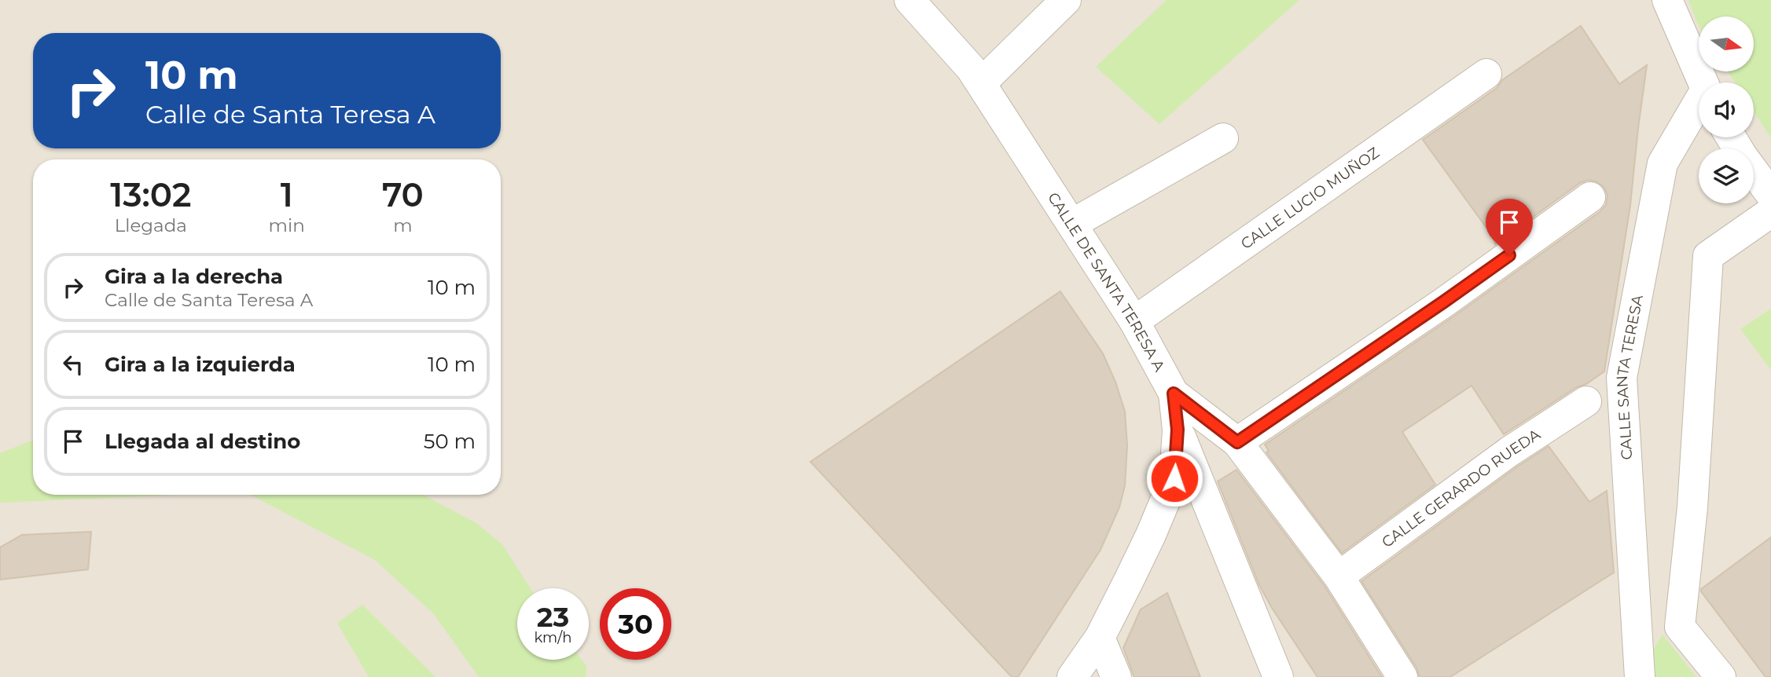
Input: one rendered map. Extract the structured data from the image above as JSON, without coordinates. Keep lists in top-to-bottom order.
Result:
{
  "streets": {
    "street": [
      "CALLE LUCIO MUÑOZ",
      "CALLE DE SANTA TERESA A",
      "CALLE SANTA TERESA",
      "CALLE GERARDO RUEDA"
    ]
  },
  "crossings": [
    ["CALLE LUCIO MUÑOZ", "CALLE DE SANTA TERESA A"],
    ["CALLE DE SANTA TERESA A", "CALLE GERARDO RUEDA"]
  ],
  "north": "right",
  "page": {
    "turn": ["10 m", "Calle de Santa Teresa A"],
    "eta": [
      "13:02",
      "Llegada",
      "1",
      "min",
      "70",
      "m"
    ],
    "list": [
      {
        "name": "Gira a la derecha",
        "note": "Calle de Santa Teresa A",
        "value": "10 m"
      },
      {
        "name": "Gira a la izquierda",
        "value": "10 m"
      },
      {
        "name": "Llegada al destino",
        "value": "50 m"
      }
    ],
    "speed": "23 km/h",
    "limit": "30"
  }
}
